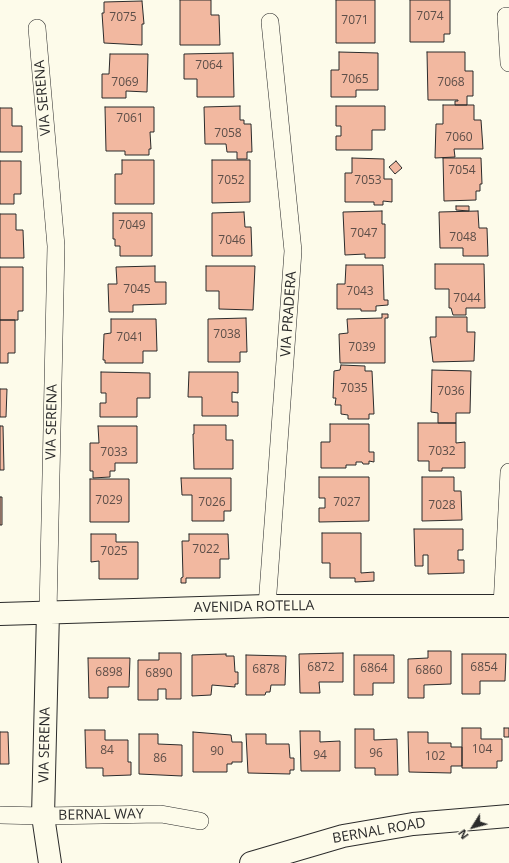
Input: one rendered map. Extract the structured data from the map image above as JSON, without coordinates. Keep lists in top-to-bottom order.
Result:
{
  "streets": {
    "street": [
      "VIA SERENA",
      "VIA PRADERA",
      "AVENIDA ROTELLA",
      "BERNAL WAY",
      "BERNAL ROAD"
    ]
  },
  "crossings": [
    ["VIA SERENA", "AVENIDA ROTELLA"],
    ["VIA SERENA", "BERNAL WAY"],
    ["VIA PRADERA", "AVENIDA ROTELLA"]
  ],
  "house_numbers": [
    "7074",
    "7075",
    "7071",
    "7064",
    "7065",
    "7069",
    "7068",
    "7061",
    "7058",
    "7060",
    "7054",
    "7052",
    "7053",
    "7049",
    "7047",
    "7048",
    "7046",
    "7045",
    "7043",
    "7044",
    "7038",
    "7041",
    "7039",
    "7035",
    "7036",
    "7032",
    "7033",
    "7029",
    "7026",
    "7027",
    "7028",
    "7022",
    "7025",
    "6872",
    "6854",
    "6864",
    "6878",
    "6860",
    "6898",
    "6890",
    "104",
    "84",
    "90",
    "96",
    "94",
    "102",
    "86"
  ],
  "north": "bottom left"
}
